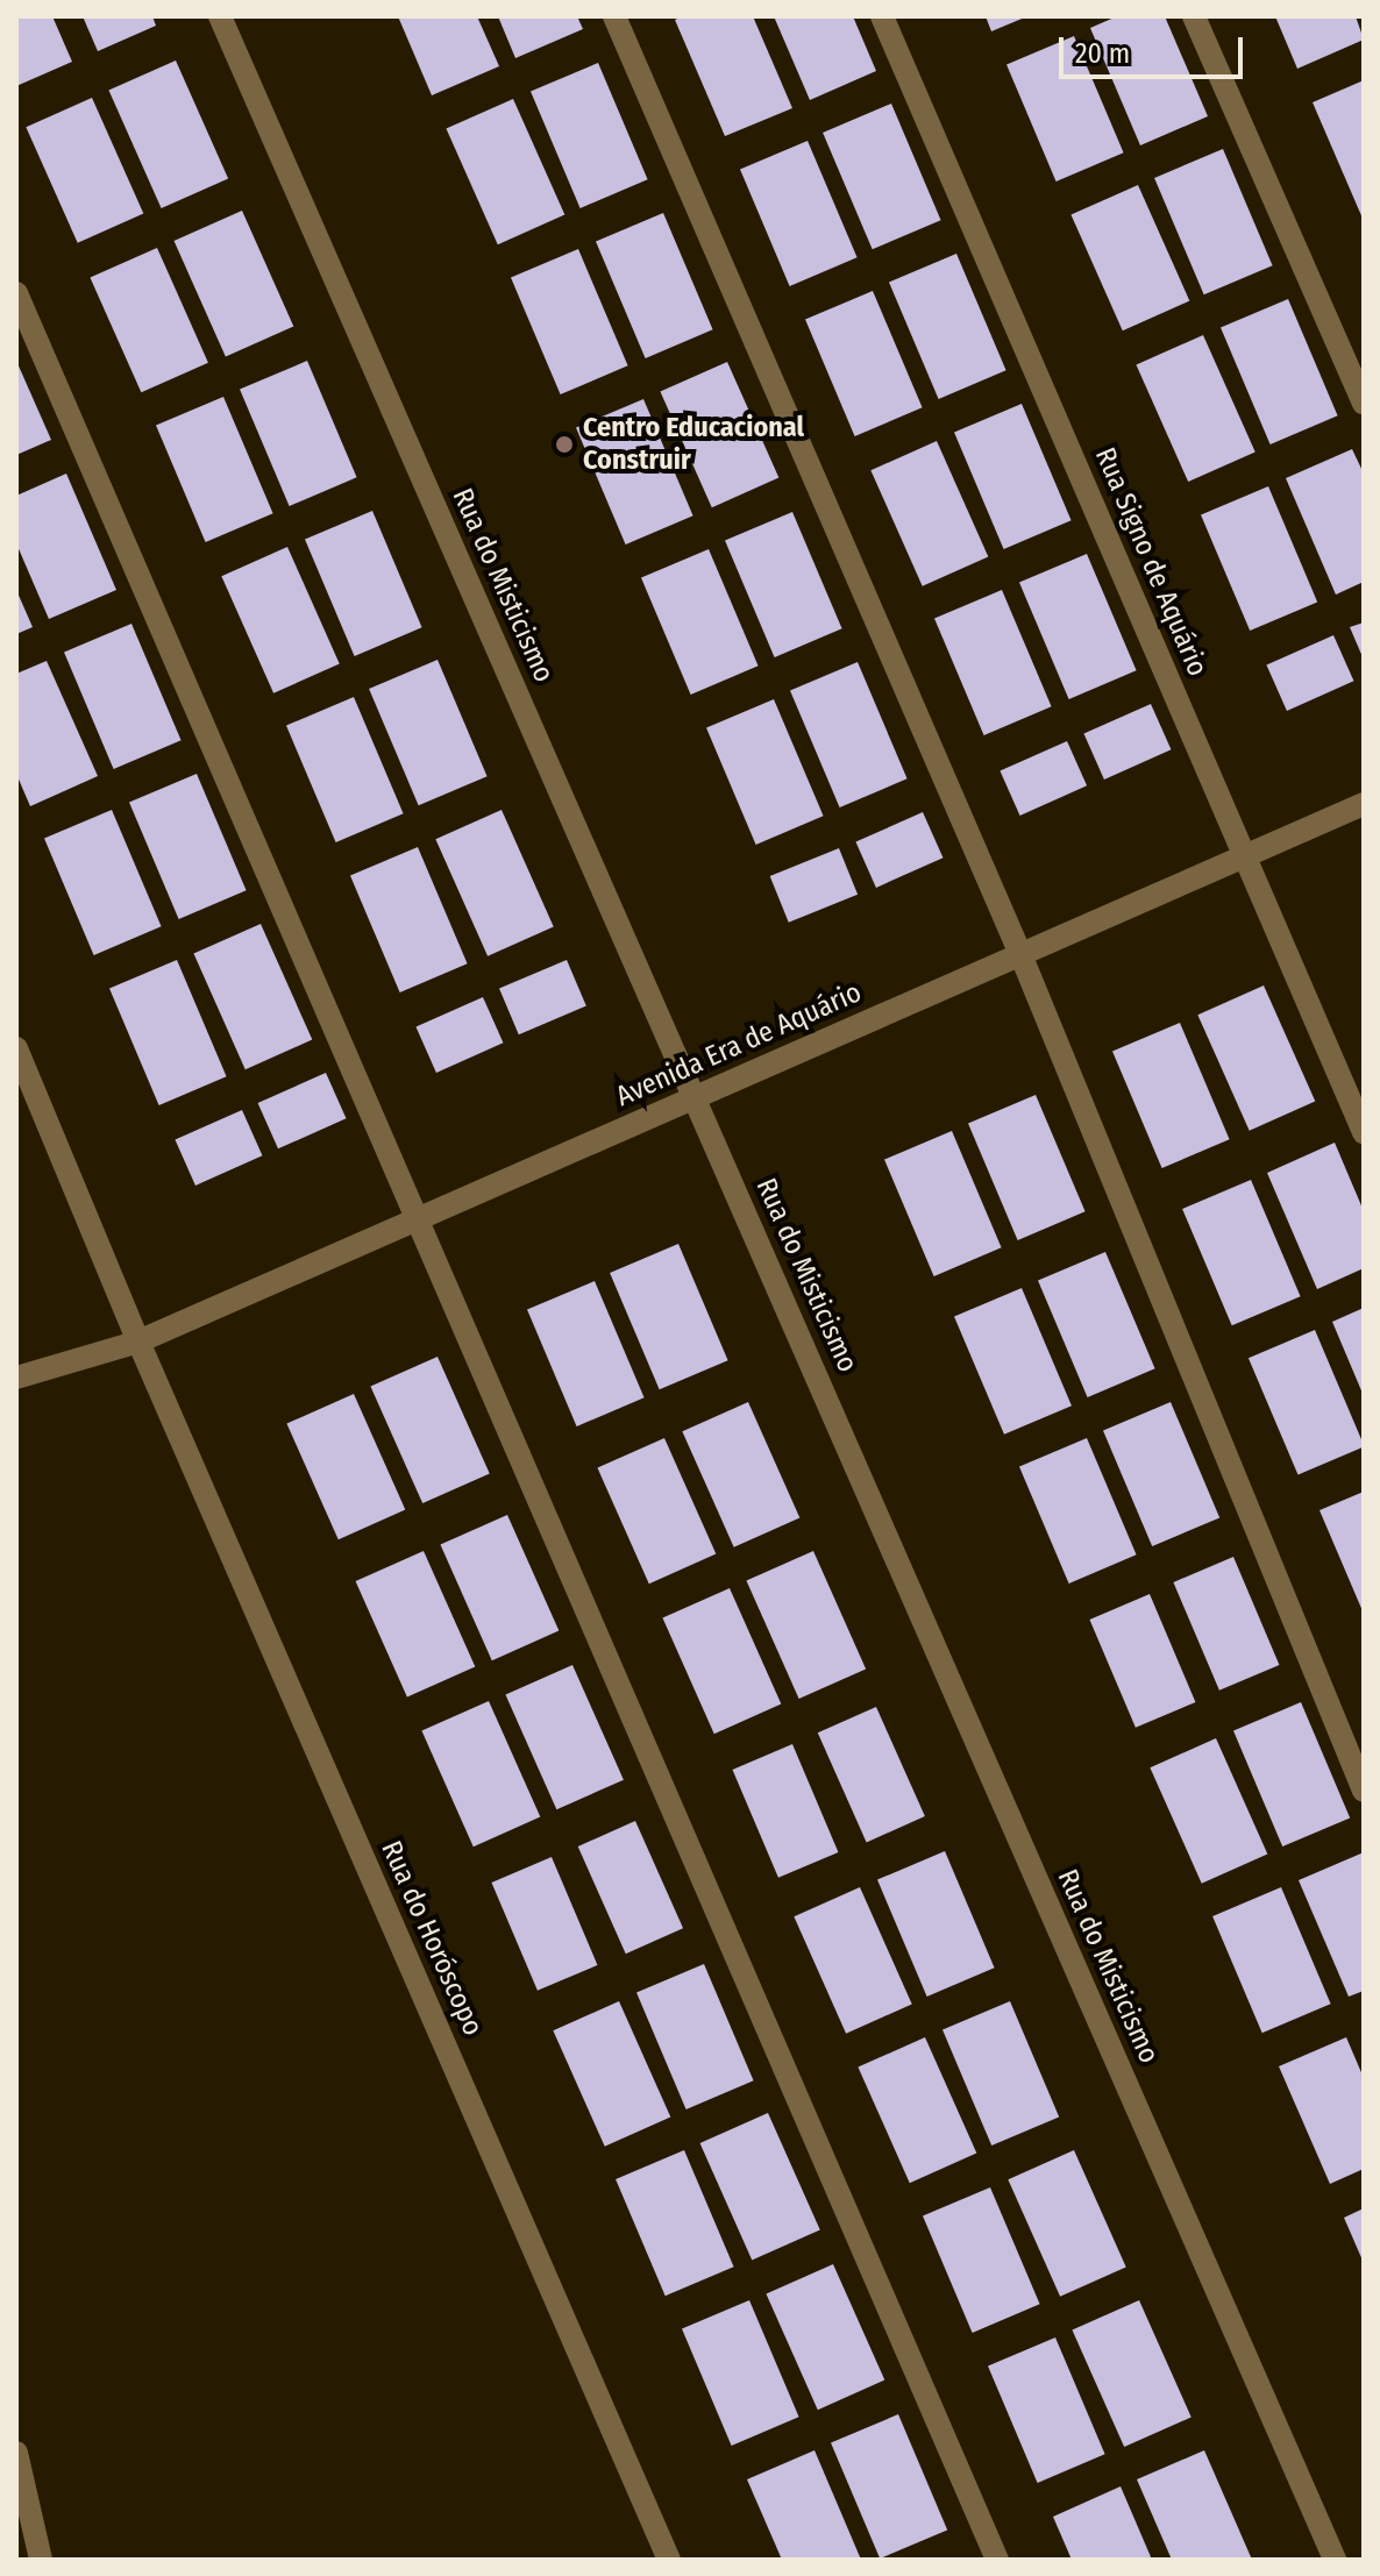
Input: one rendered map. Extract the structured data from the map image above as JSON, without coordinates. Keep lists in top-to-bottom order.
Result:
{
  "streets": {
    "street": [
      "Rua Signo de Aquário",
      "Rua do Misticismo",
      "Avenida Era de Aquário",
      "Rua do Horóscopo"
    ]
  },
  "crossings": [
    ["Rua Signo de Aquário", "Avenida Era de Aquário"],
    ["Rua do Misticismo", "Avenida Era de Aquário"],
    ["Avenida Era de Aquário", "Rua do Horóscopo"]
  ],
  "places": ["Centro Educacional Construir"],
  "scale_bar": "20 m"
}
